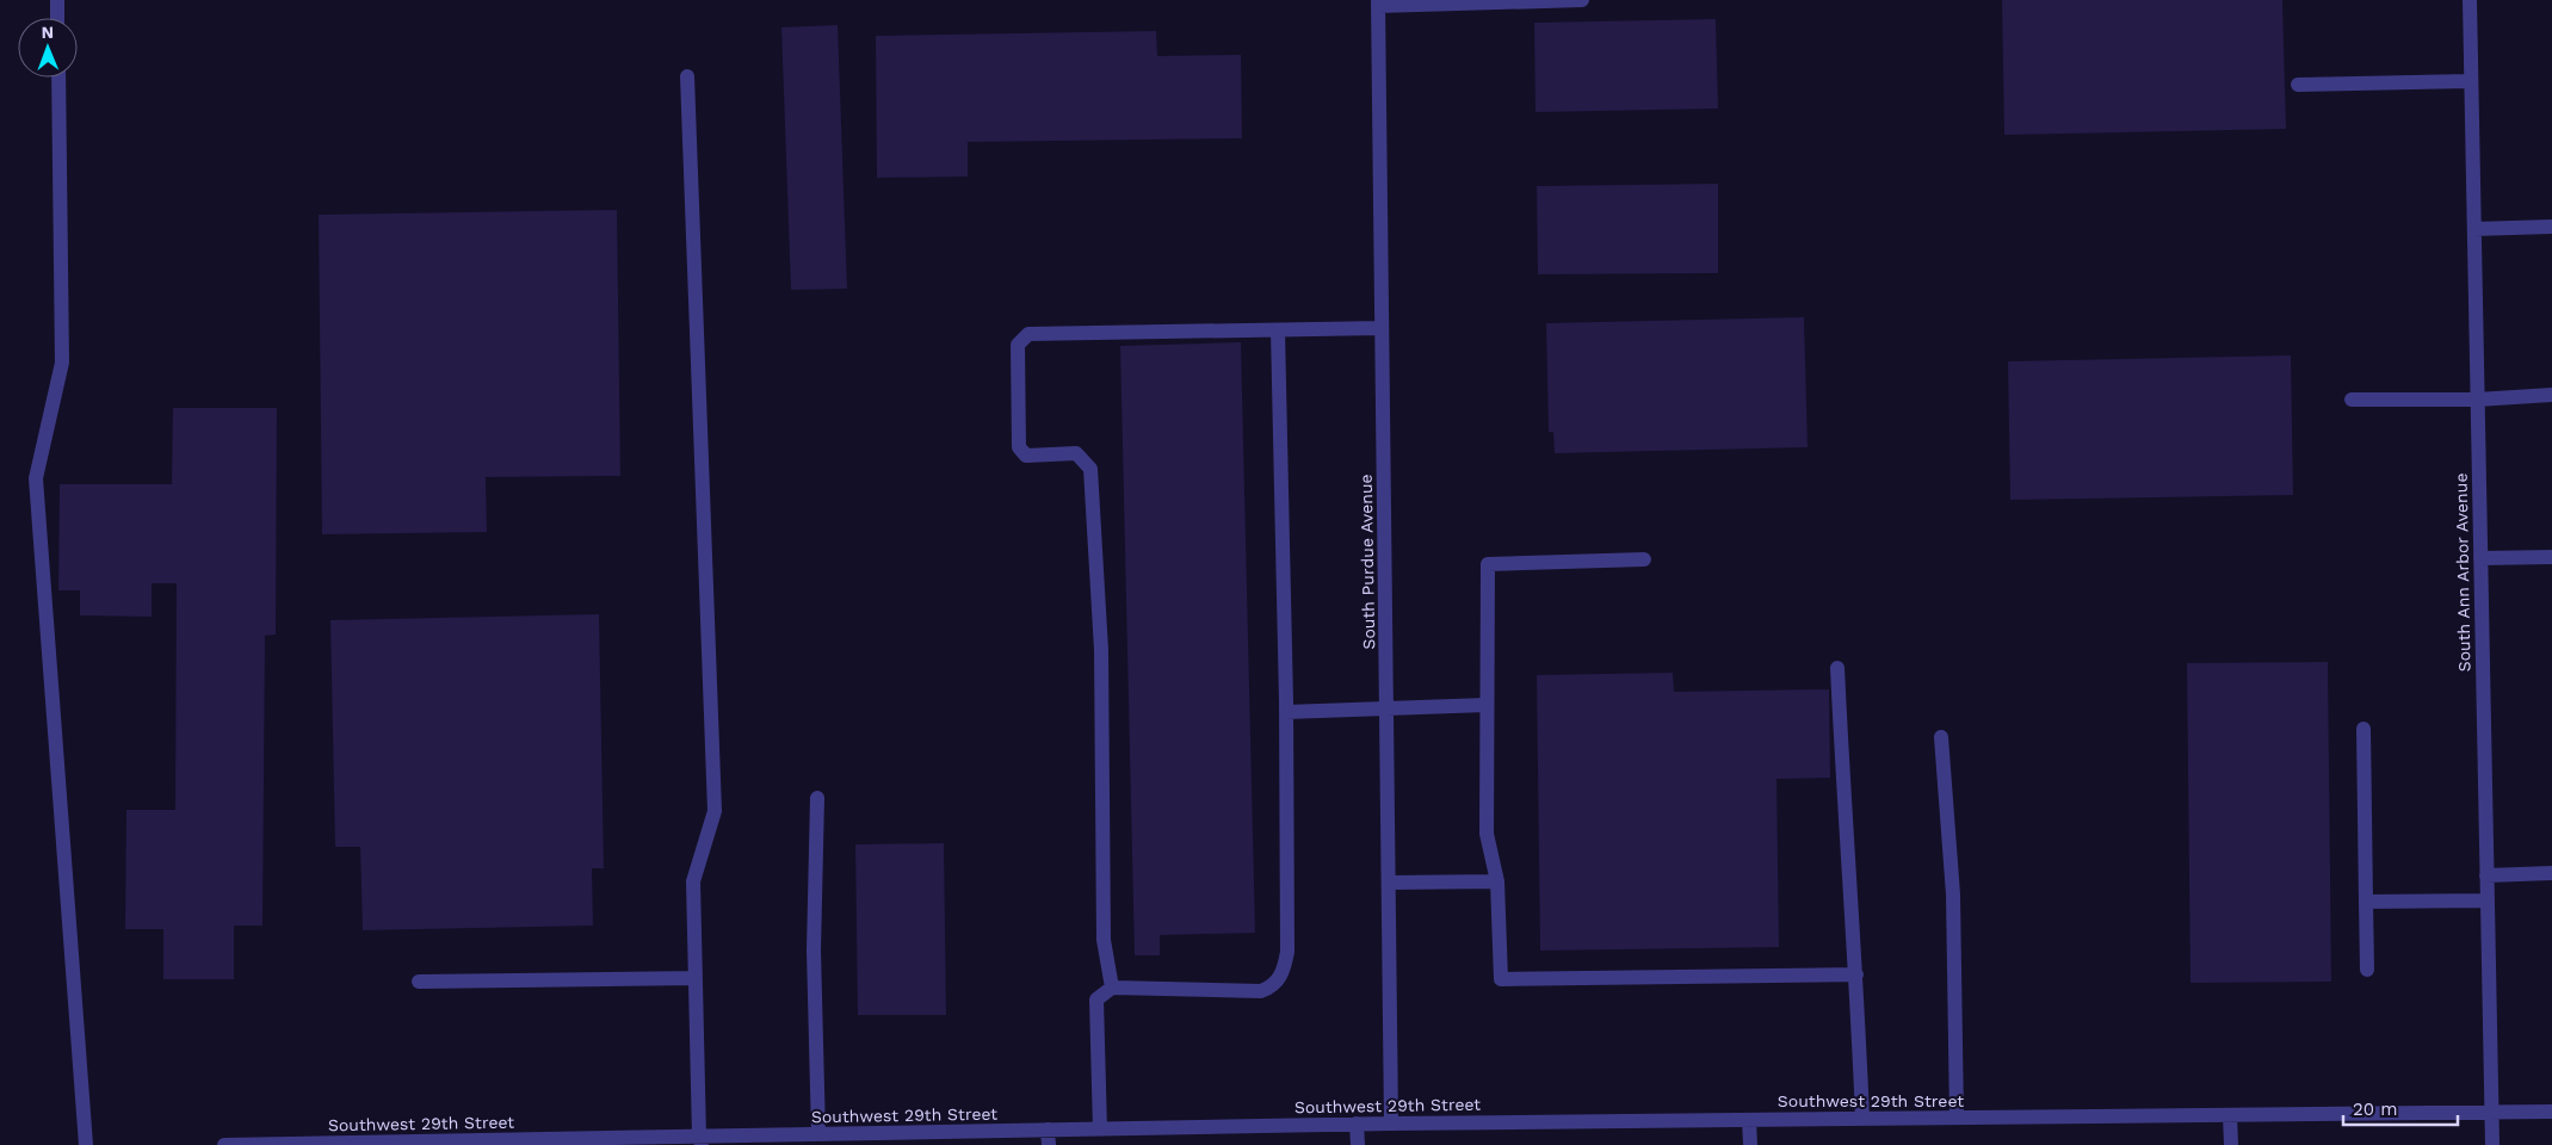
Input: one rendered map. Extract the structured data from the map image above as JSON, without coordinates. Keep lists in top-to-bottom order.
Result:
{
  "streets": {
    "street": ["South Purdue Avenue", "South Ann Arbor Avenue", "Southwest 29th Street"]
  },
  "crossings": [
    ["South Purdue Avenue", "Southwest 29th Street"],
    ["South Ann Arbor Avenue", "Southwest 29th Street"]
  ],
  "scale_bar": "20 m",
  "north": "top"
}
